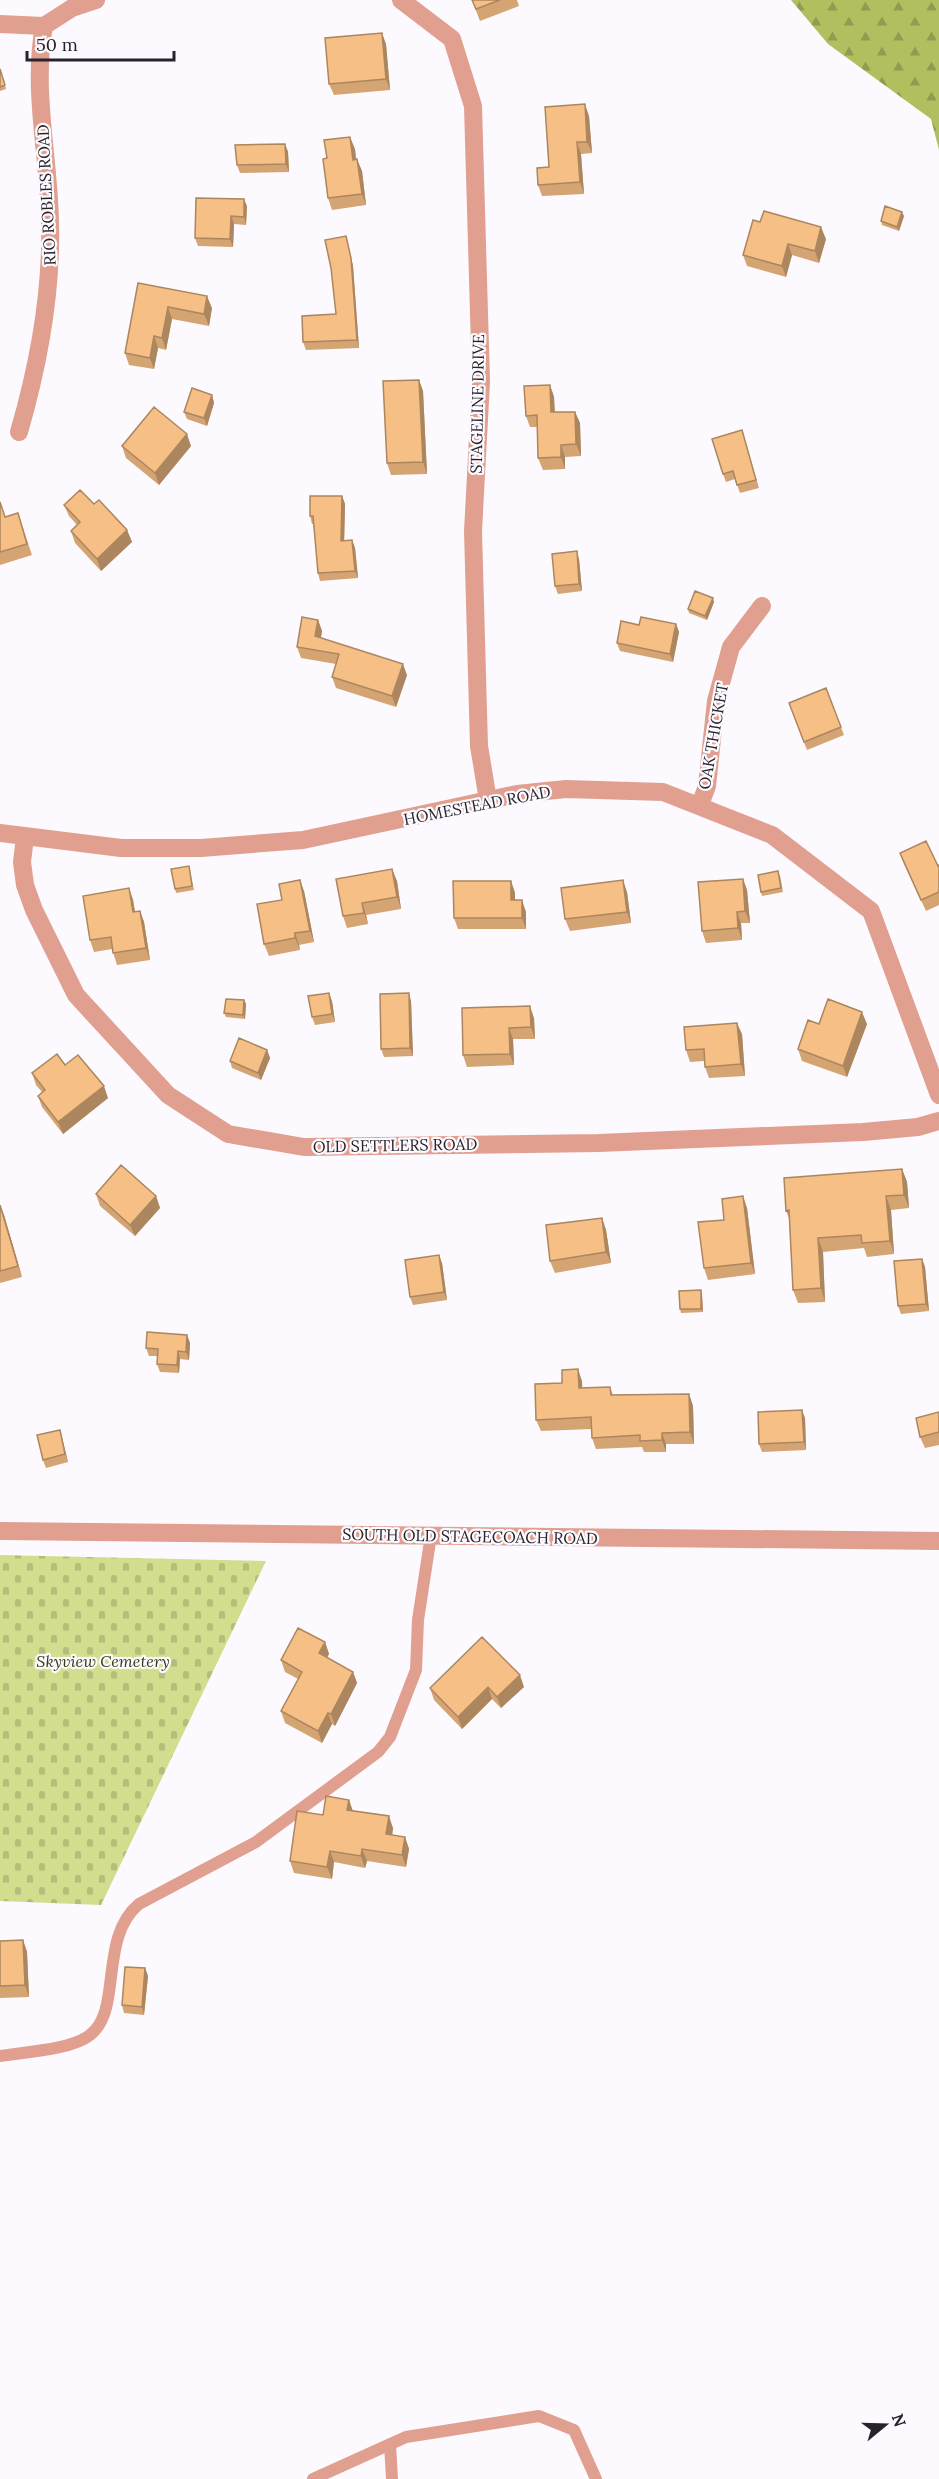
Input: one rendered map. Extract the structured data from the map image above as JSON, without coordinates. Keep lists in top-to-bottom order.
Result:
{
  "streets": {
    "street": [
      "RIO ROBLES ROAD",
      "STAGELINE DRIVE",
      "OAK THICKET",
      "HOMESTEAD ROAD",
      "OLD SETTLERS ROAD",
      "SOUTH OLD STAGECOACH ROAD"
    ]
  },
  "crossings": [
    ["STAGELINE DRIVE", "HOMESTEAD ROAD"],
    ["OAK THICKET", "HOMESTEAD ROAD"],
    ["HOMESTEAD ROAD", "OLD SETTLERS ROAD"]
  ],
  "parks": ["Skyview Cemetery"],
  "scale_bar": "50 m",
  "north": "right"
}
